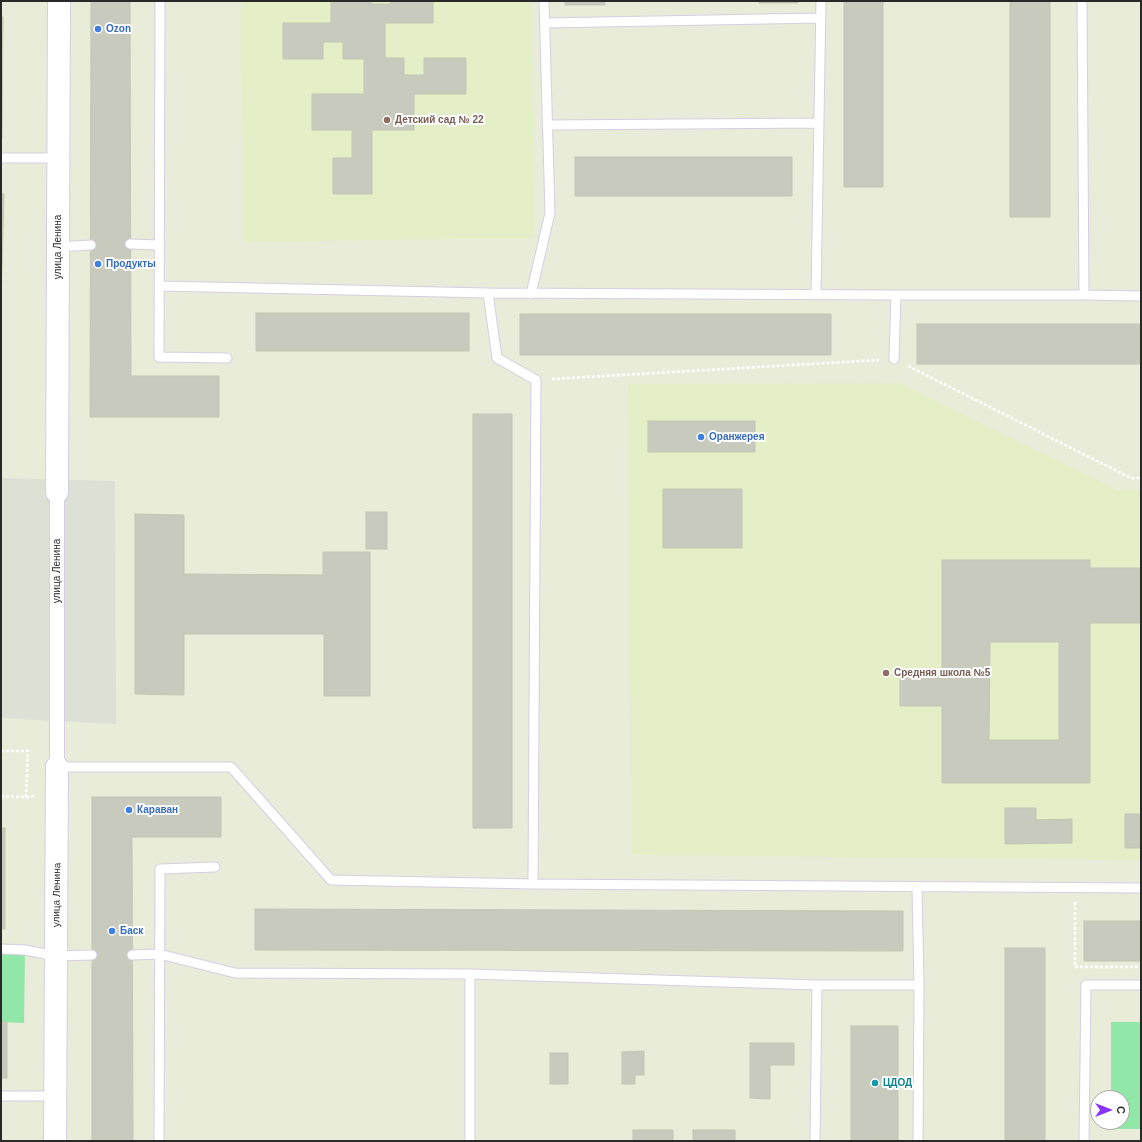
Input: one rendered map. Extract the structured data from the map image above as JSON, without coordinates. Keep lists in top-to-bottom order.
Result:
{
  "streets": {
    "street": ["улица Ленина"]
  },
  "places": [
    "Ozon",
    "Детский сад № 22",
    "Продукты",
    "Оранжерея",
    "Средняя школа №5",
    "Караван",
    "Баск",
    "ЦДОД"
  ],
  "north": "right"
}
